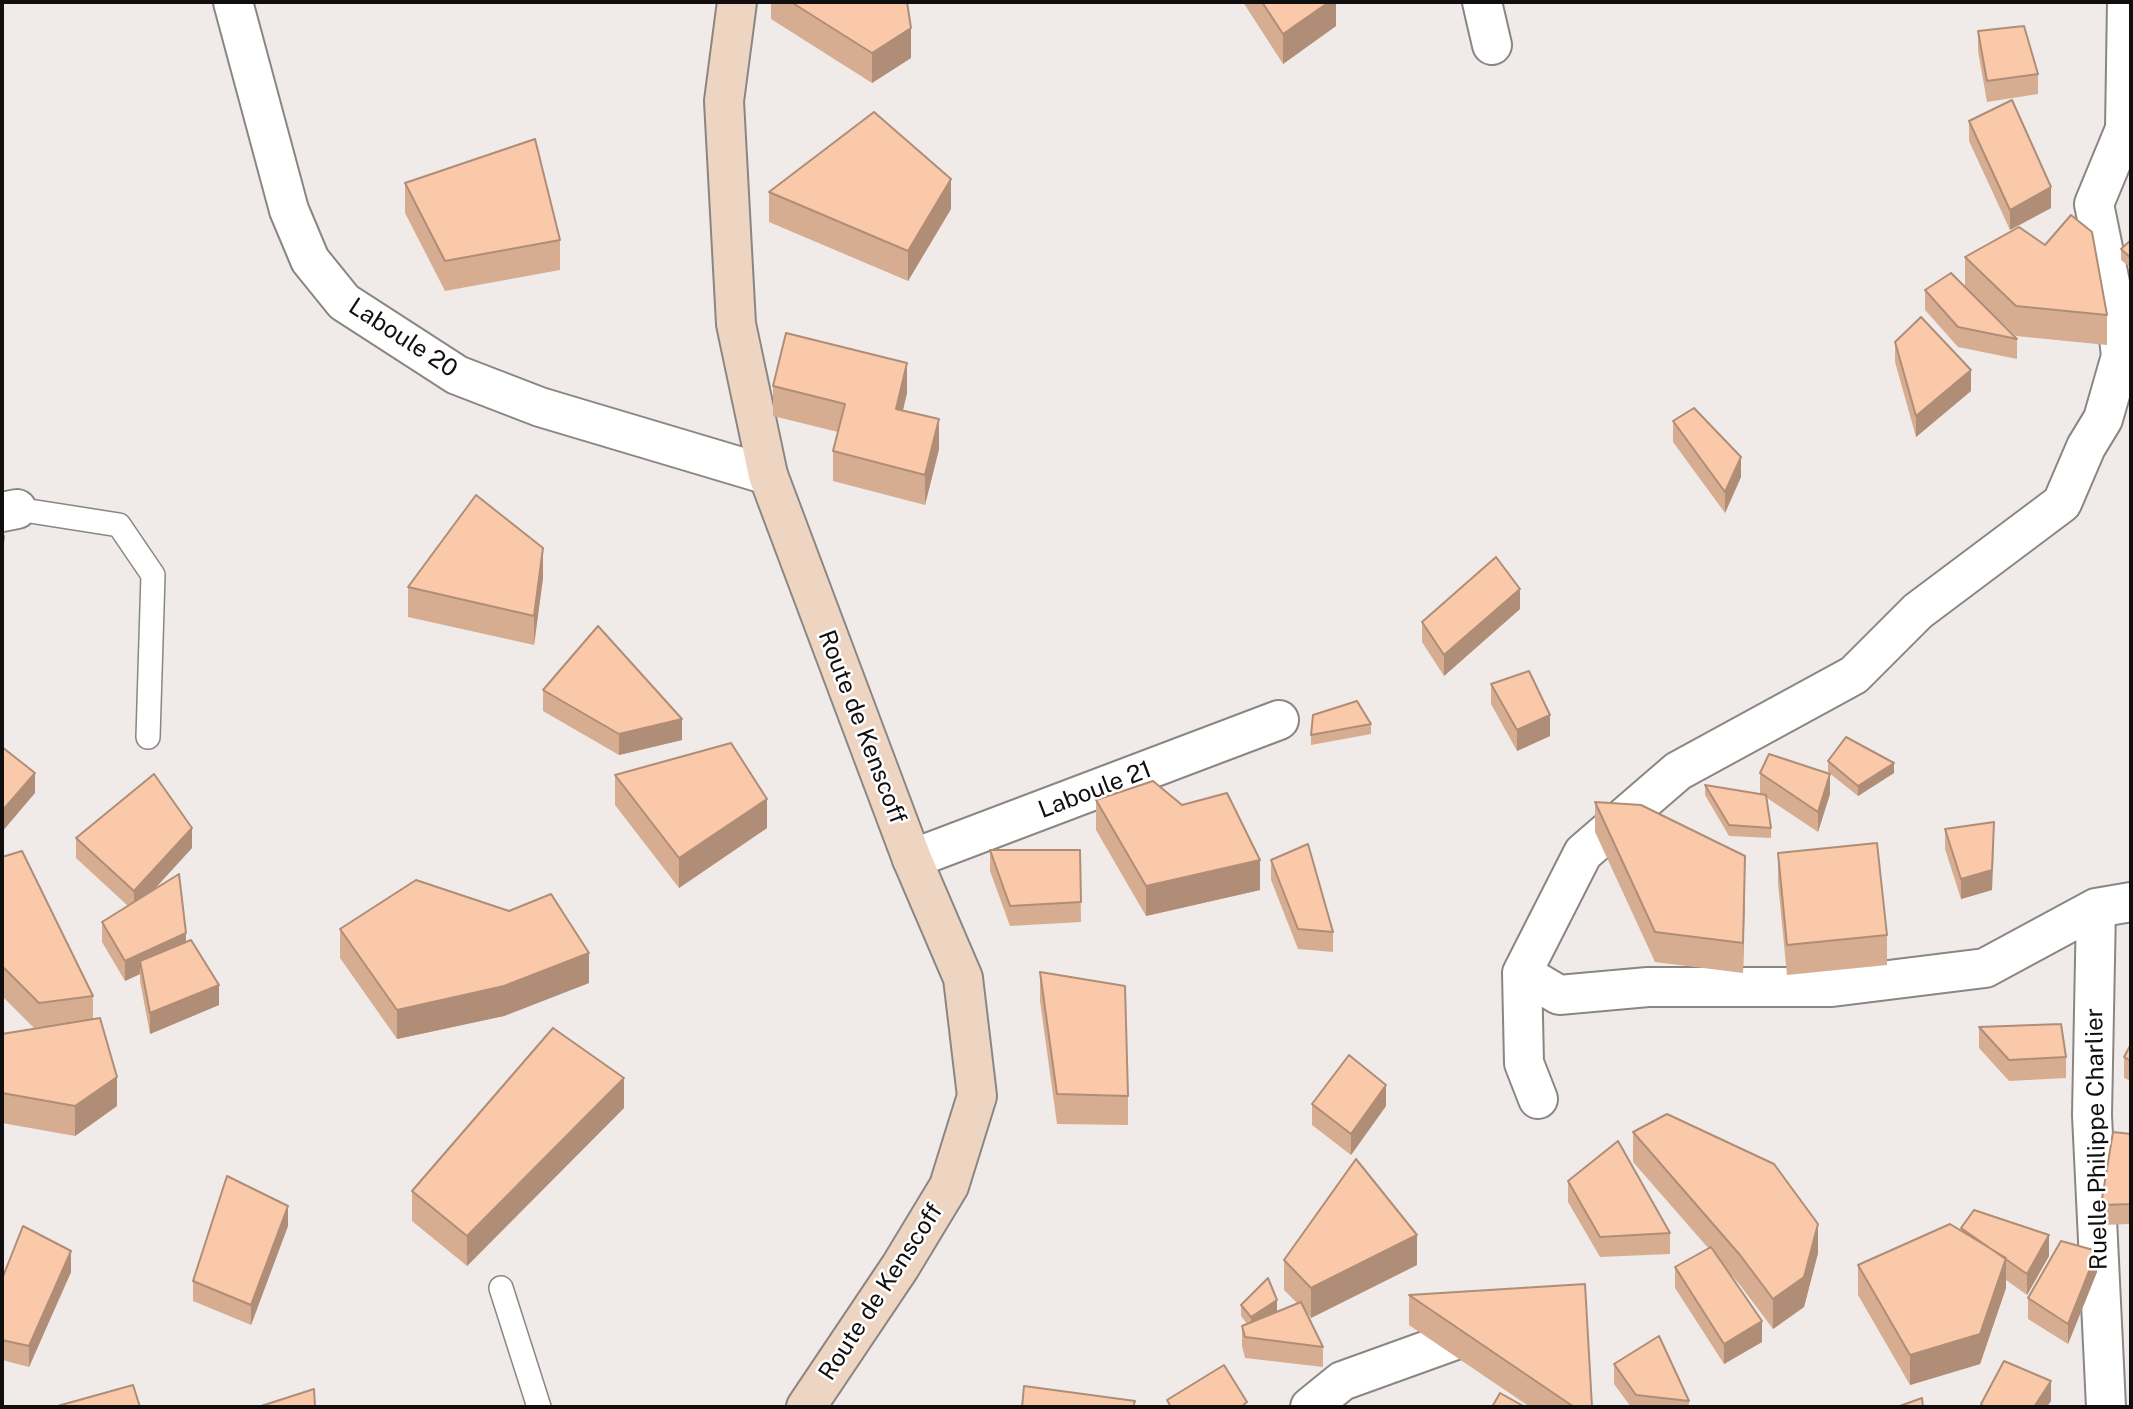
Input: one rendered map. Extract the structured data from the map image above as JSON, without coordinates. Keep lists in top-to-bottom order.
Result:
{
  "streets": {
    "main road": ["Route de Kenscoff"],
    "street": ["Laboule 20", "Laboule 21", "Ruelle Philippe Charlier"]
  },
  "crossings": [
    ["Laboule 20", "Route de Kenscoff"],
    ["Route de Kenscoff", "Laboule 21"]
  ]
}
